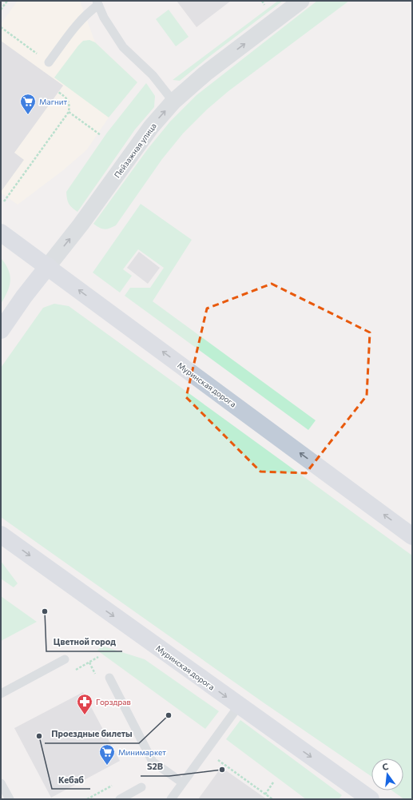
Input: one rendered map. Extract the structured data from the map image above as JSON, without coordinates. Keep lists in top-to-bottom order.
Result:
{
  "streets": {
    "street": ["Пейзажная улица", "Муринская дорога"]
  },
  "crossings": [
    ["Пейзажная улица", "Муринская дорога"]
  ],
  "one_way": ["Пейзажная улица"],
  "places": {
    "supermarket": ["Магнит", "Минимаркет"],
    "other": [
      "Цветной город",
      "Проездные билеты",
      "Кебаб",
      "S2B"
    ],
    "pharmacy": ["Горздрав"]
  },
  "north": "top"
}
